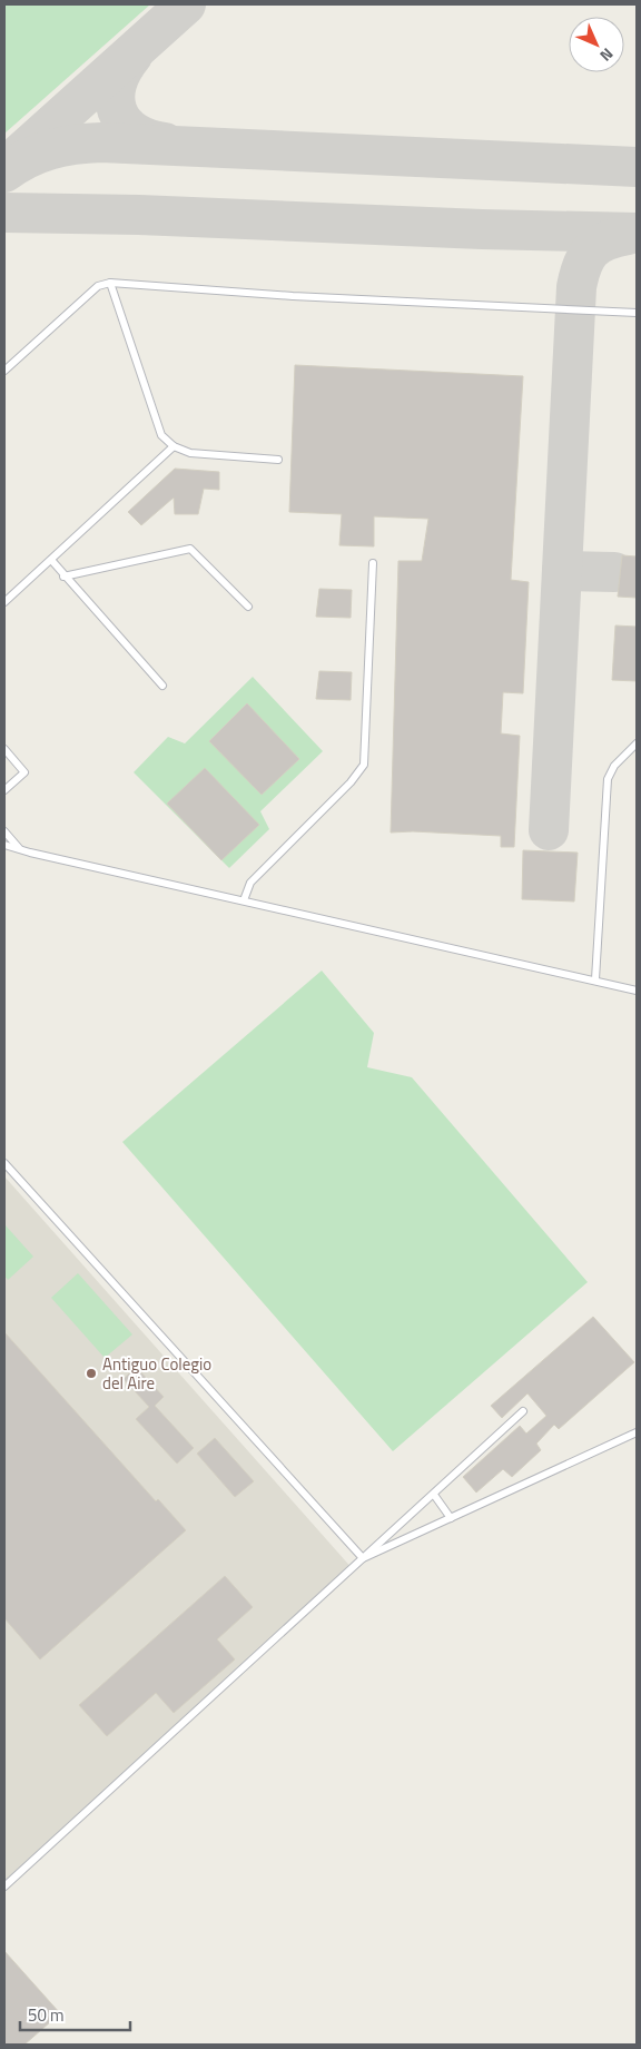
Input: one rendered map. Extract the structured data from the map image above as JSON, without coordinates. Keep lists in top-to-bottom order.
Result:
{
  "places": ["Antiguo Colegio del Aire"],
  "scale_bar": "50 m",
  "north": "bottom right"
}
